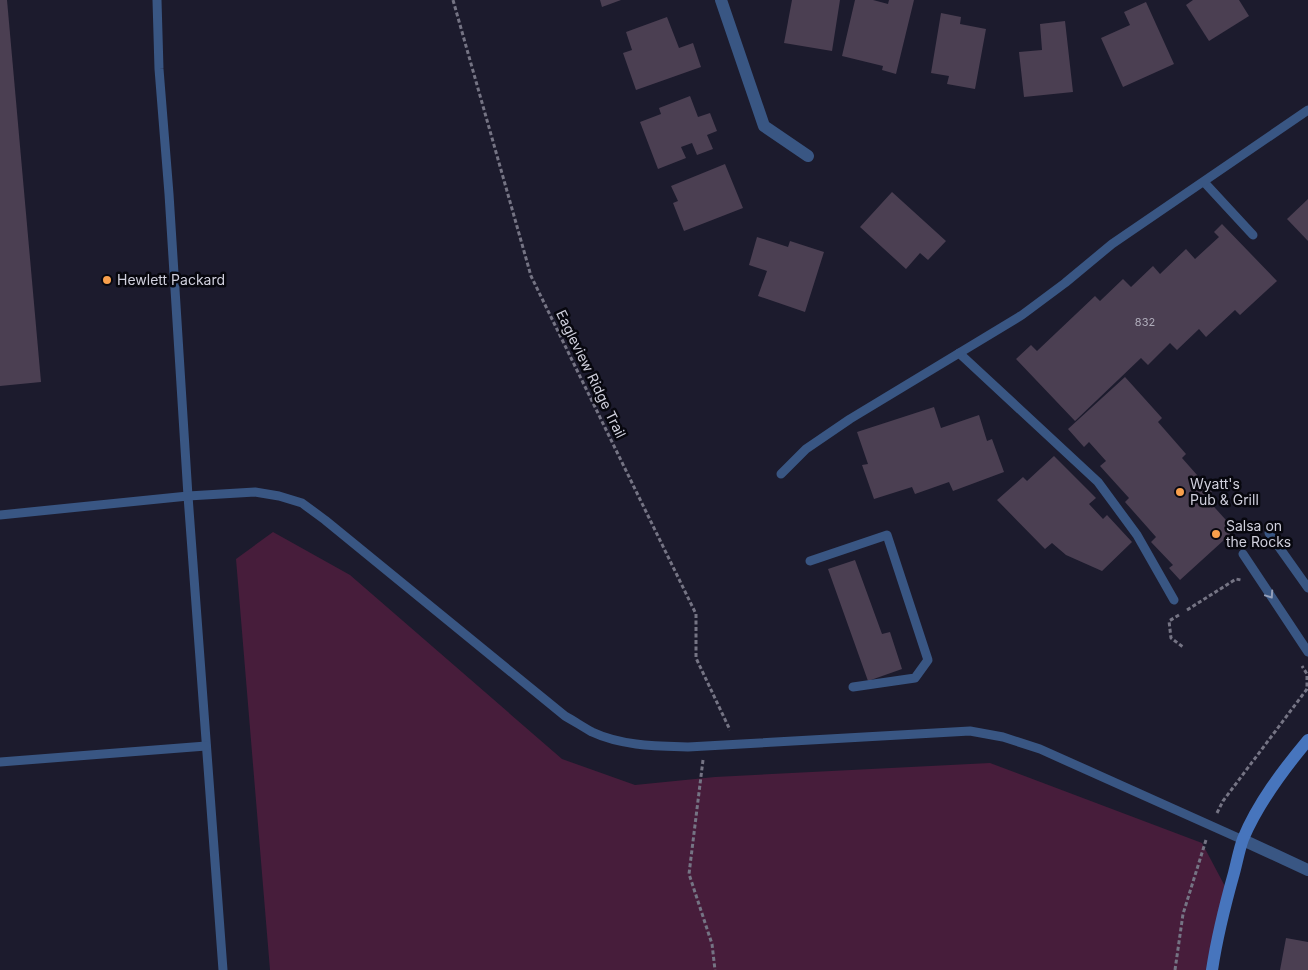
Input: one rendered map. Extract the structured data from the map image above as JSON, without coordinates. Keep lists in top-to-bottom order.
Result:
{
  "streets": {
    "path": ["Eagleview Ridge Trail"]
  },
  "places": ["Hewlett Packard", "Wyatt's Pub & Grill", "Salsa on the Rocks"],
  "house_numbers": ["832"]
}
